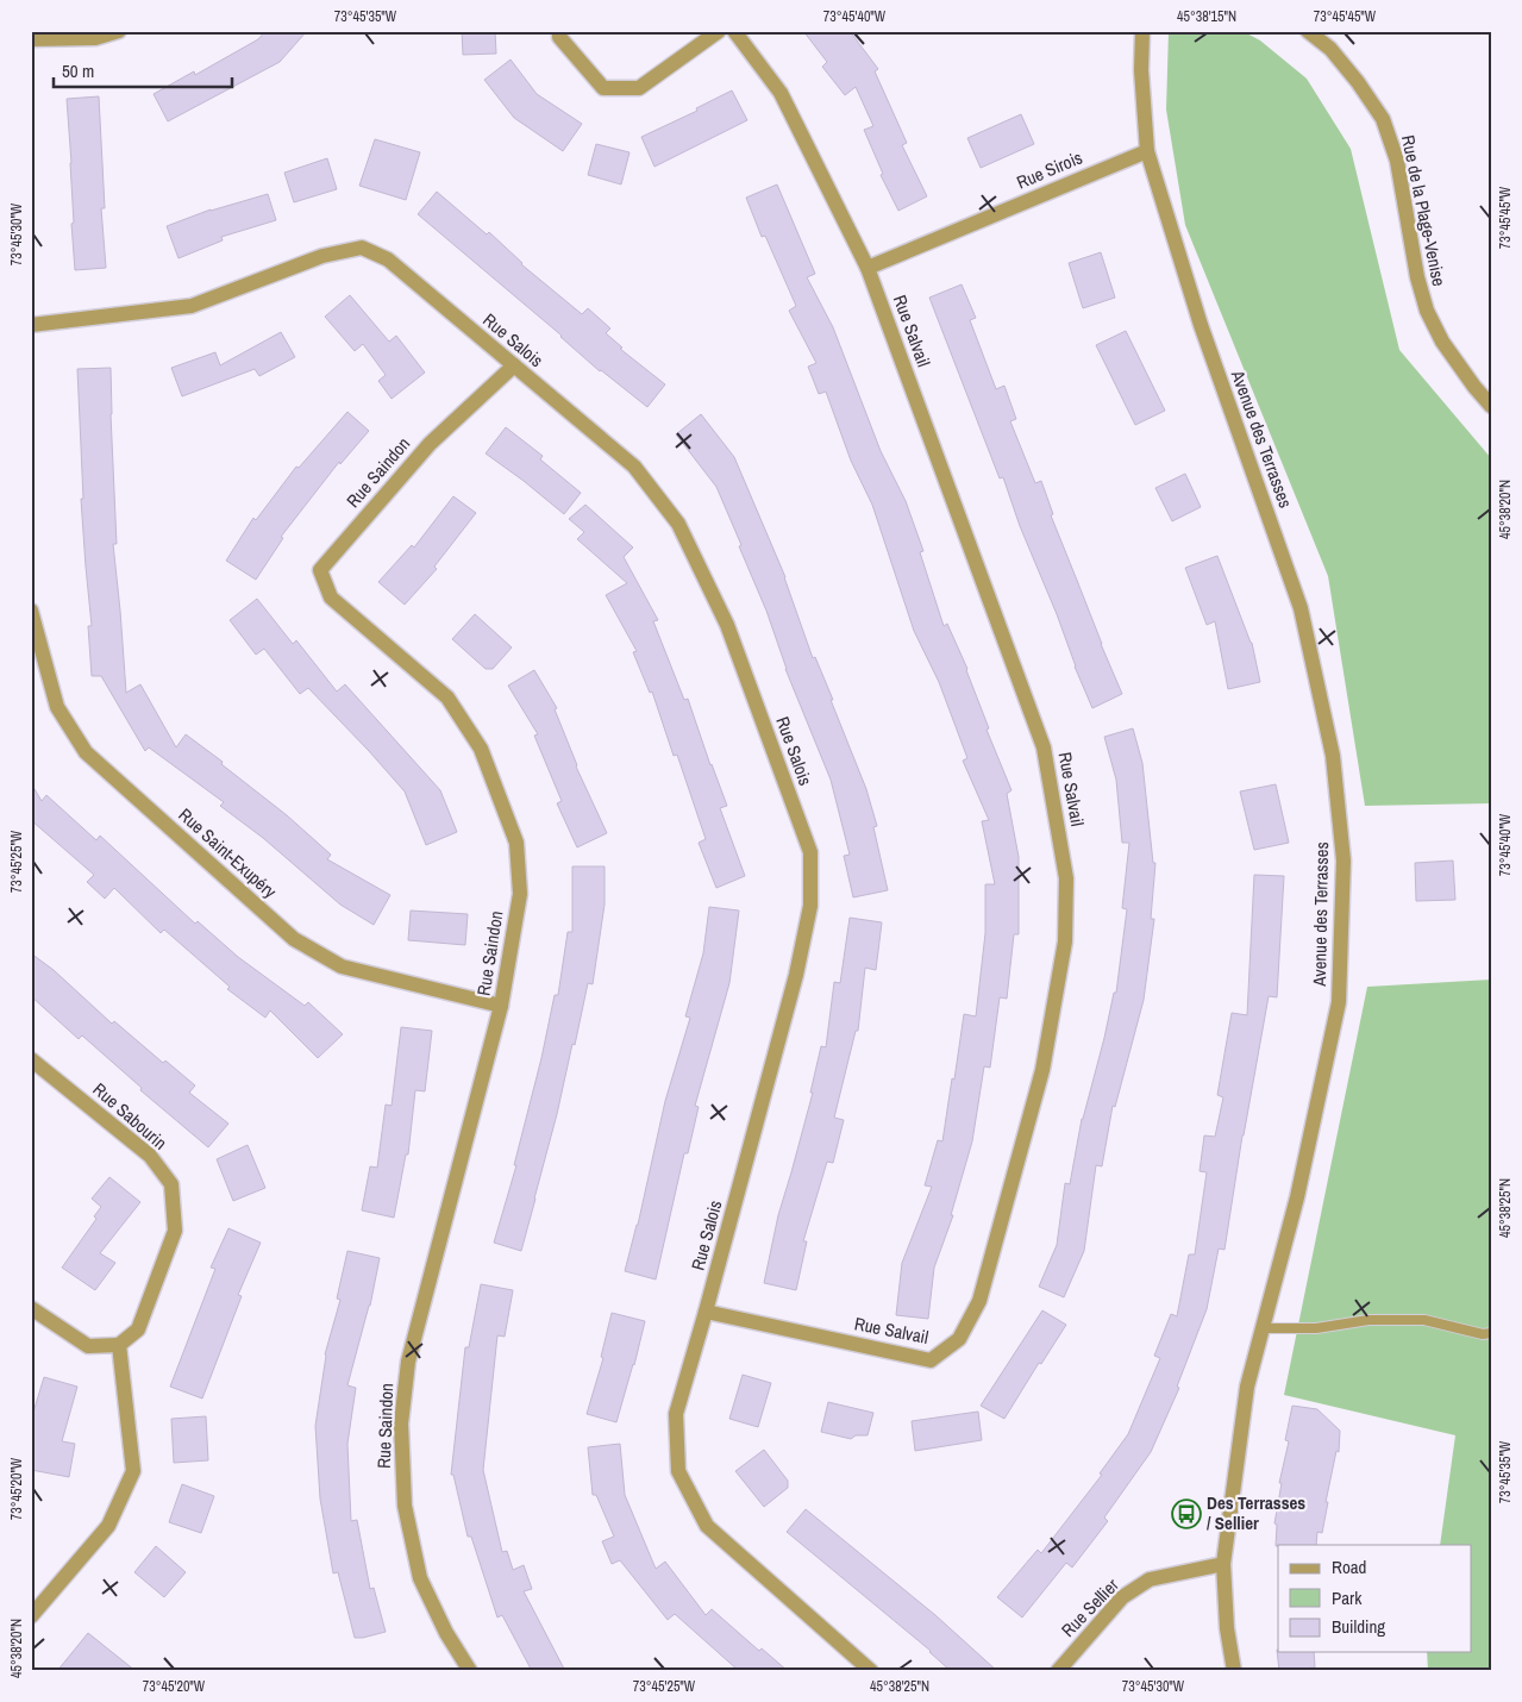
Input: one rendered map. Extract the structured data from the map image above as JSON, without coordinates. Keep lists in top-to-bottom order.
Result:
{
  "streets": {
    "street": [
      "Rue Sirois",
      "Rue de la Plage-Venise",
      "Rue Salvail",
      "Rue Salois",
      "Avenue des Terrasses",
      "Rue Saindon",
      "Rue Saint-Exupéry",
      "Rue Sabourin",
      "Rue Sellier"
    ]
  },
  "crossings": [
    ["Rue Sirois", "Rue Salvail"],
    ["Rue Sirois", "Avenue des Terrasses"],
    ["Rue Salvail", "Rue Salois"],
    ["Rue Salois", "Rue Saindon"],
    ["Avenue des Terrasses", "Rue Sellier"],
    ["Rue Saindon", "Rue Saint-Exupéry"]
  ],
  "places": {
    "bus stop": ["Des Terrasses / Sellier"]
  },
  "legend": ["Road", "Park", "Building"],
  "scale_bar": "50 m",
  "coordinates": [
    "73°45'35\"W",
    "73°45'40\"W",
    "45°38'15\"N",
    "73°45'45\"W",
    "73°45'30\"W",
    "45°38'20\"N",
    "73°45'25\"W",
    "45°38'25\"N",
    "73°45'20\"W"
  ]
}
